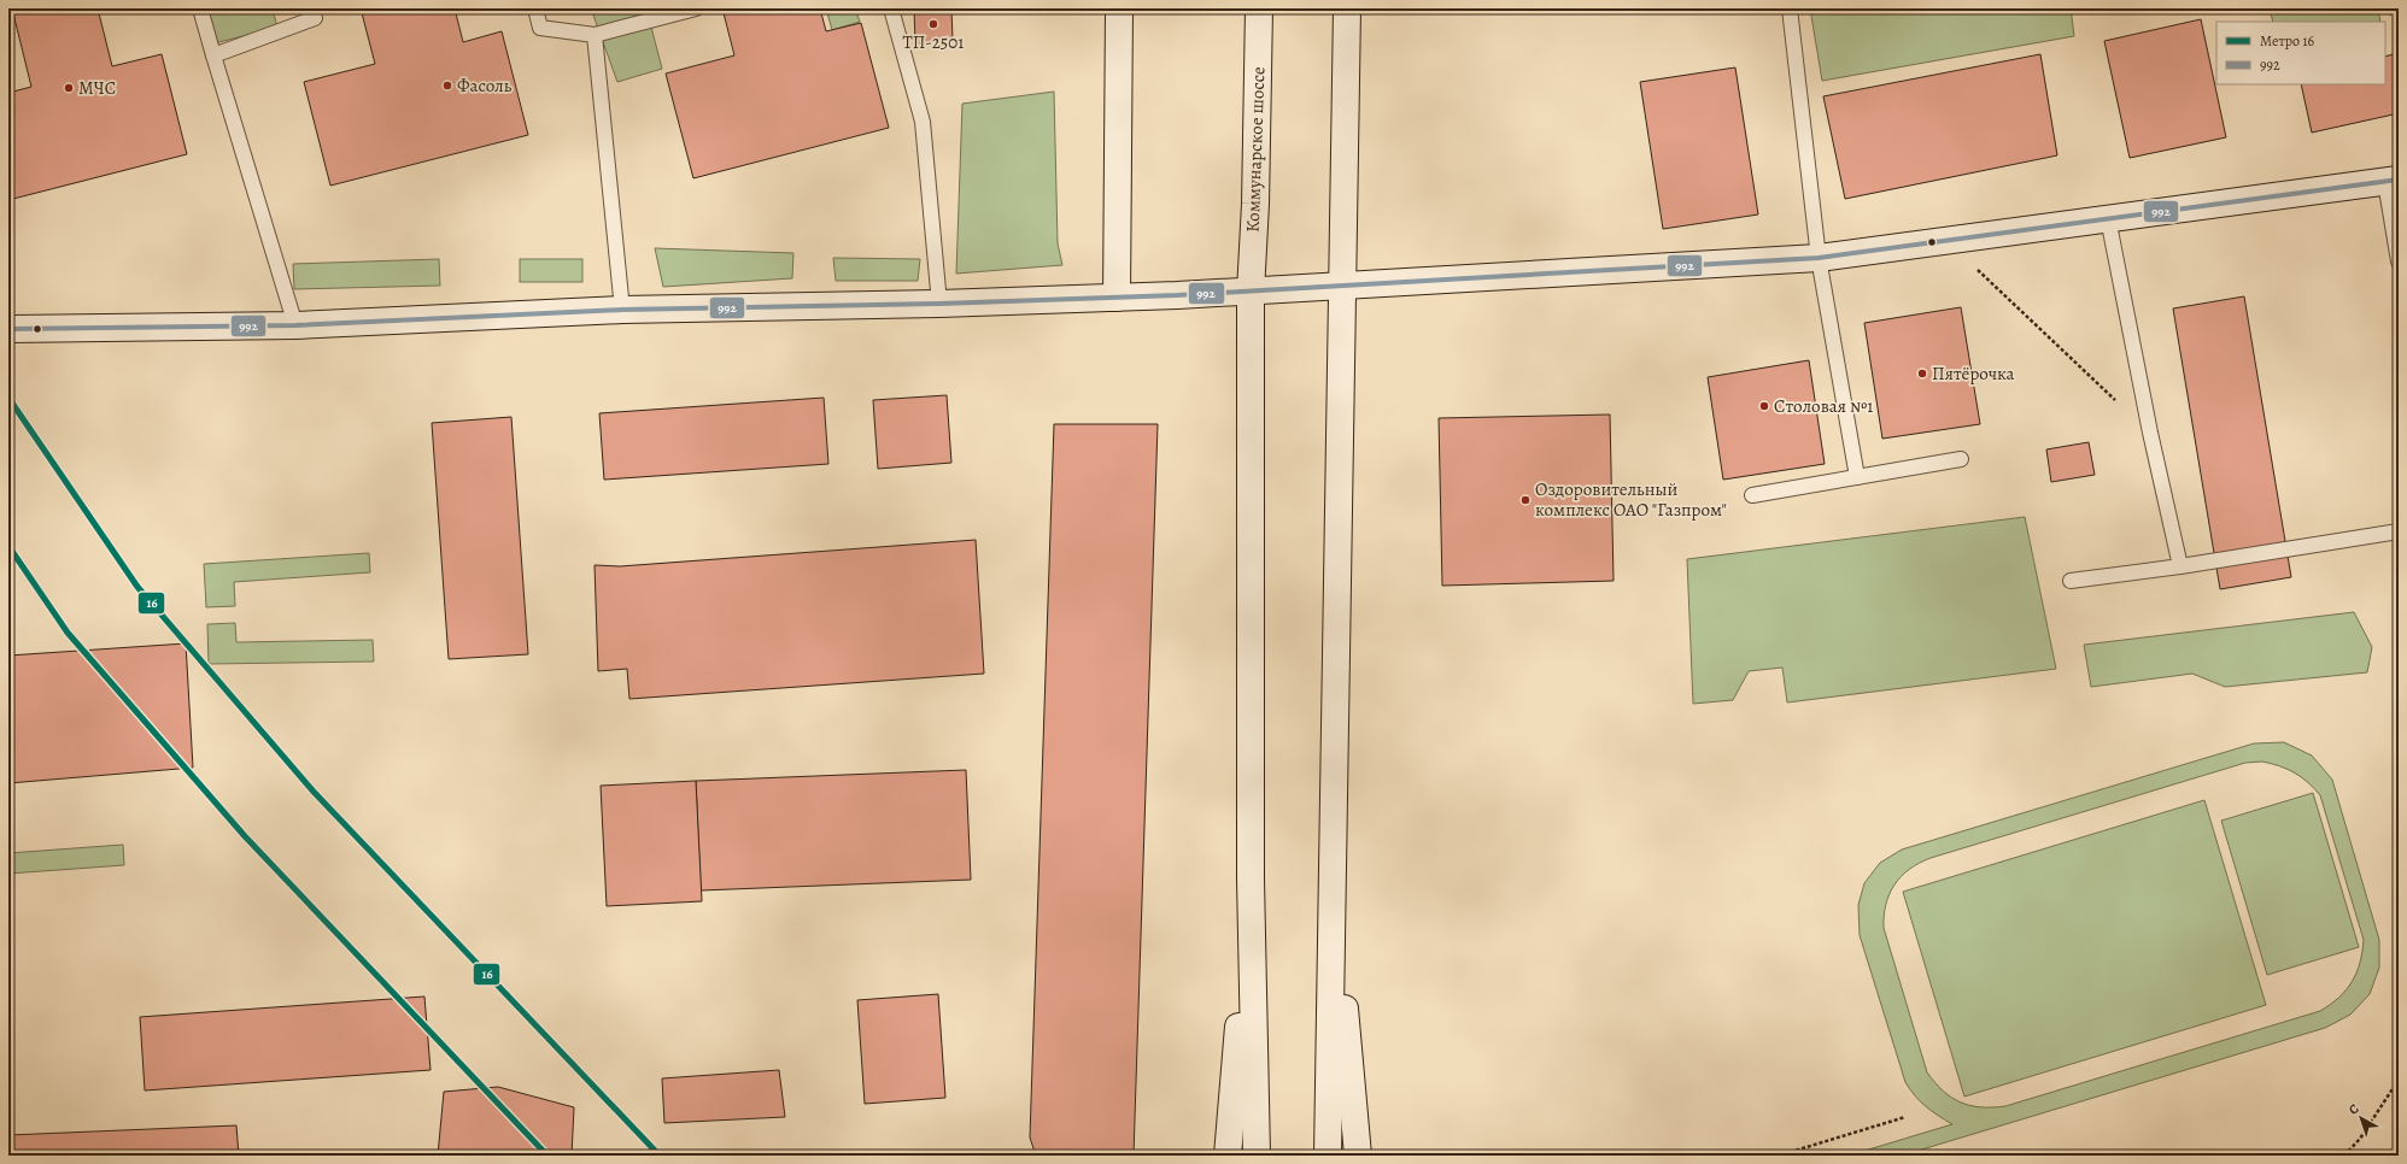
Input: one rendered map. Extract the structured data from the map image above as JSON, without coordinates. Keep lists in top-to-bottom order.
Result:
{
  "streets": {
    "main road": ["Коммунарское шоссе"]
  },
  "places": [
    "ТП-2501",
    "Фасоль",
    "МЧС",
    "Пятёрочка",
    "Столовая №1",
    "Оздоровительный комплекс ОАО \"Газпром\""
  ],
  "lines": ["transit line 992", "metro line 16"],
  "legend": ["Метро 16", "992"],
  "north": "top left"
}
